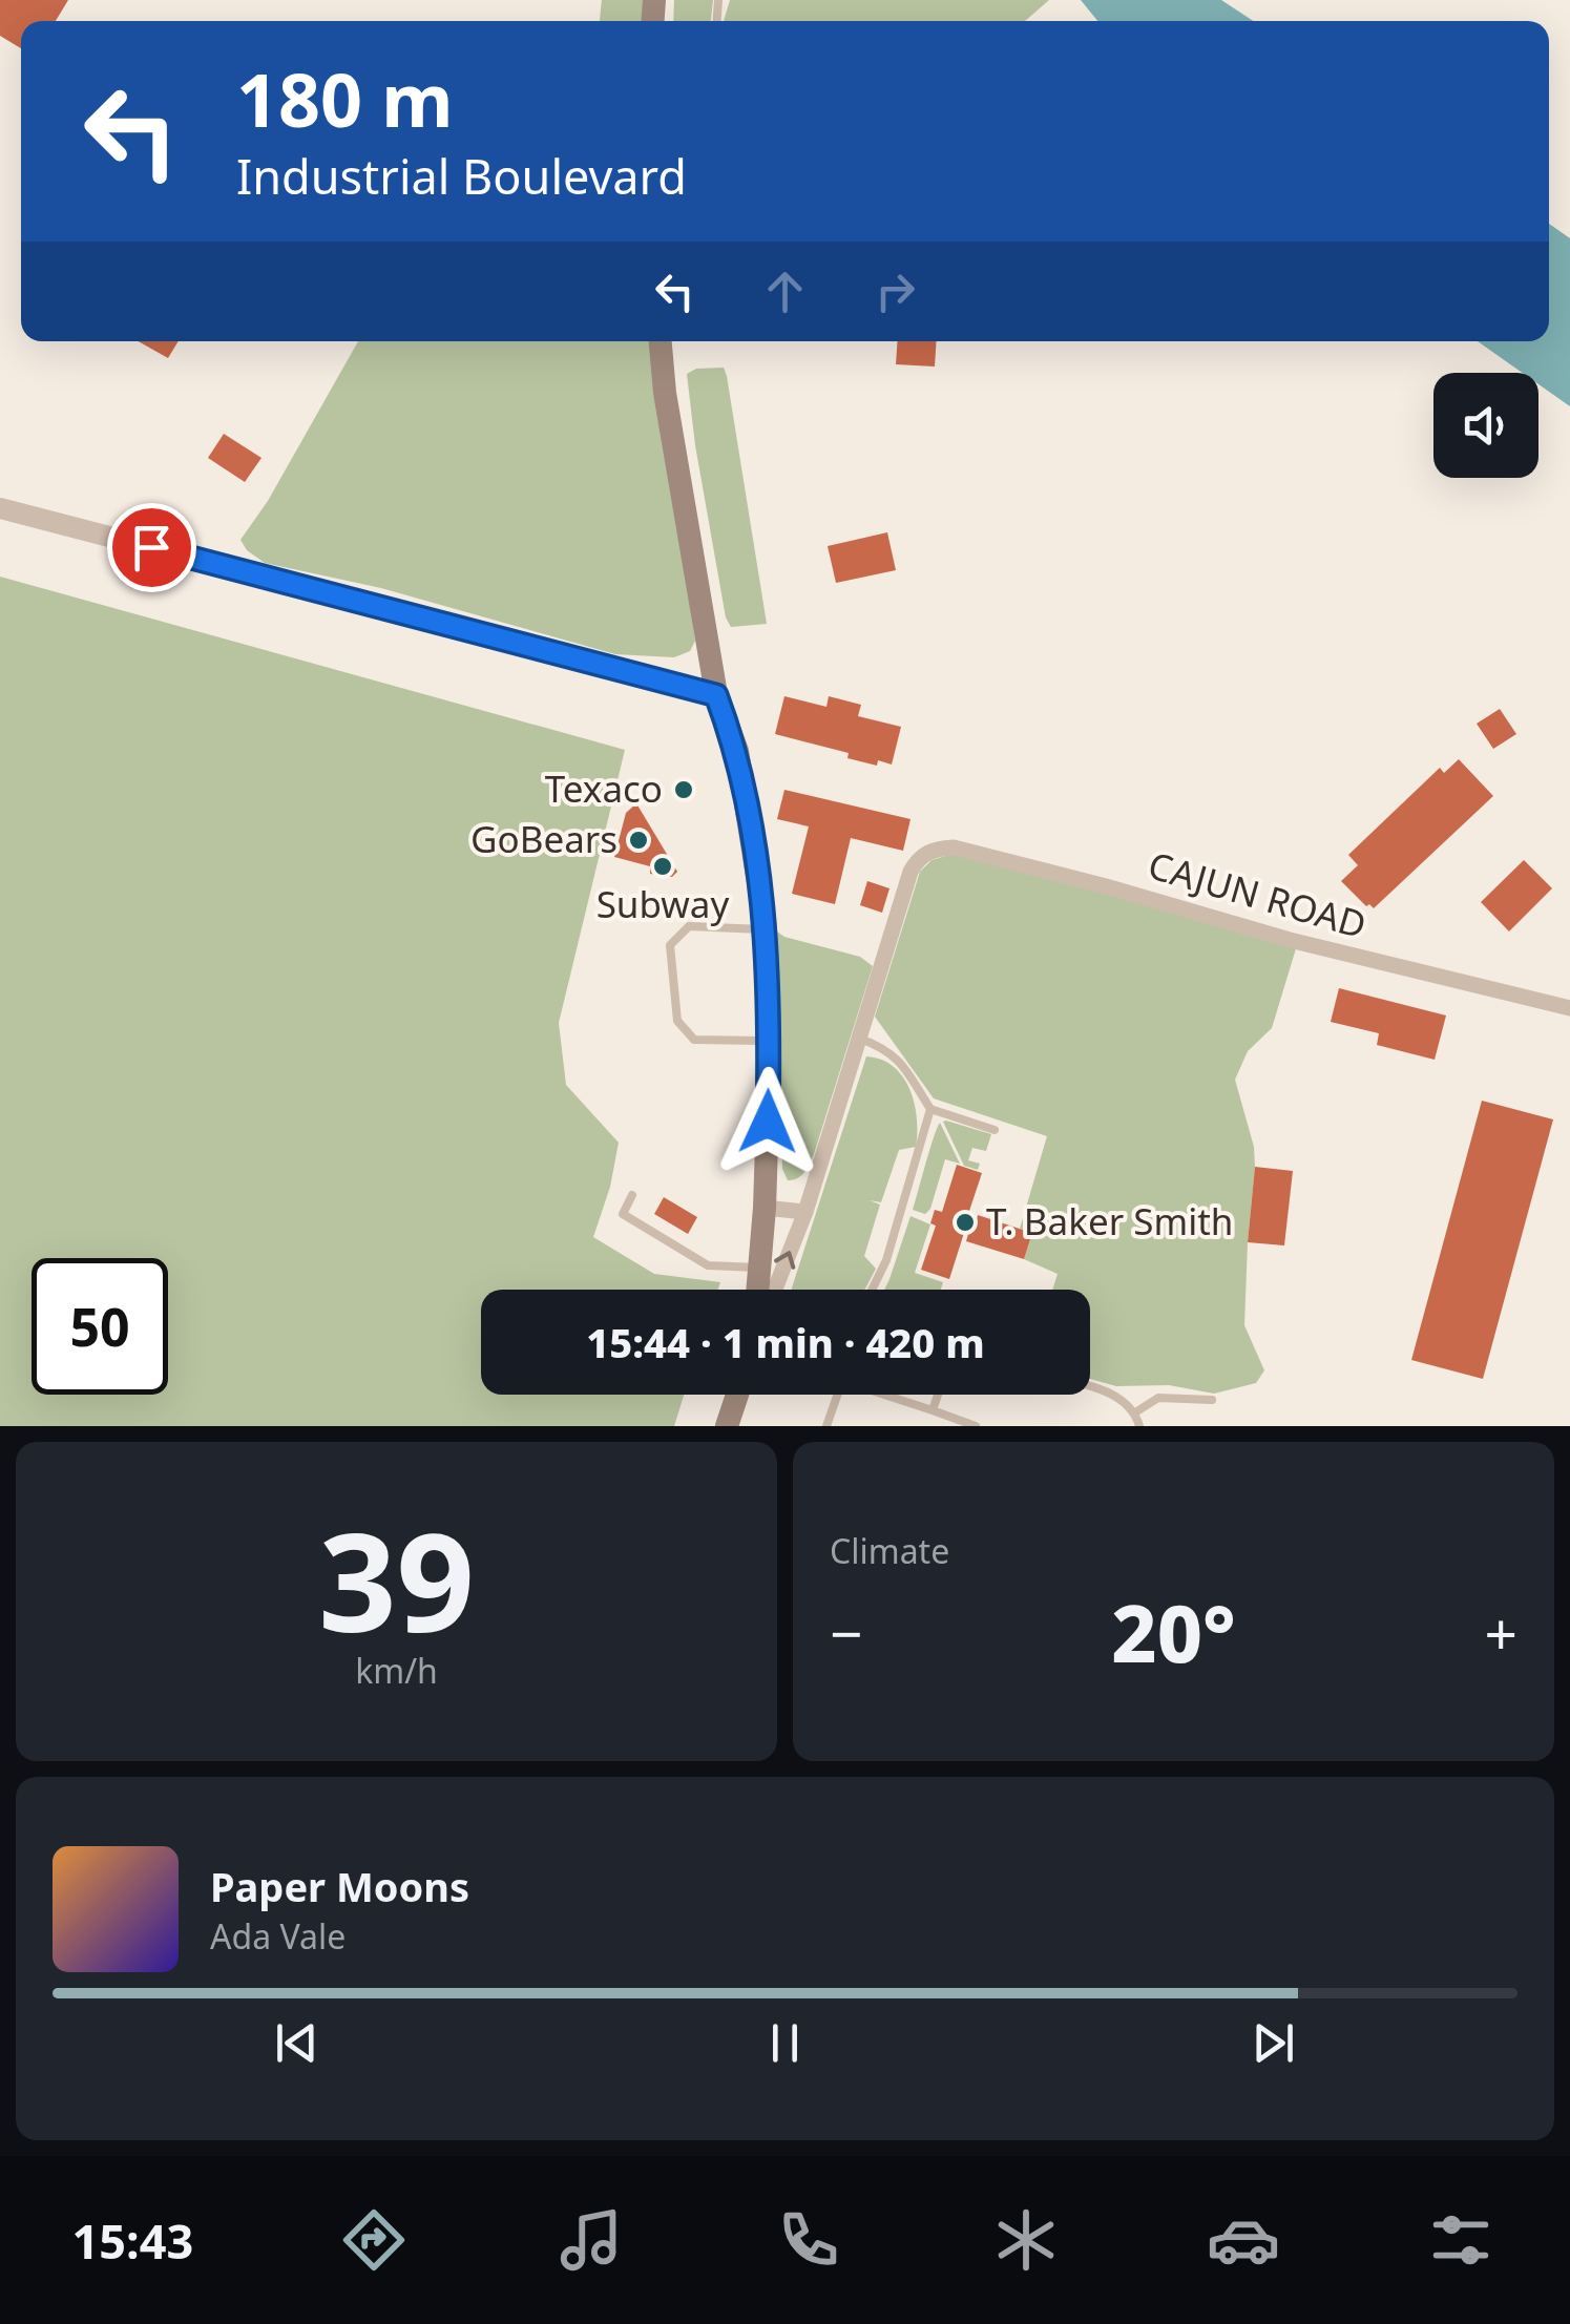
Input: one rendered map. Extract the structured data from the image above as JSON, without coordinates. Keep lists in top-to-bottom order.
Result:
{
  "streets": {
    "street": ["CAJUN ROAD"]
  },
  "places": [
    "Texaco",
    "GoBears",
    "Subway",
    "T. Baker Smith"
  ],
  "page": {
    "turn": ["180 m", "Industrial Boulevard"],
    "limit": "50",
    "trip": "15:44 · 1 min · 420 m",
    "tile": [
      ["39", "km/h"],
      "Climate"
    ],
    "heat": ["−", "20°", "+"],
    "song": ["Paper Moons", "Ada Vale"],
    "tabs": "15:43"
  }
}
